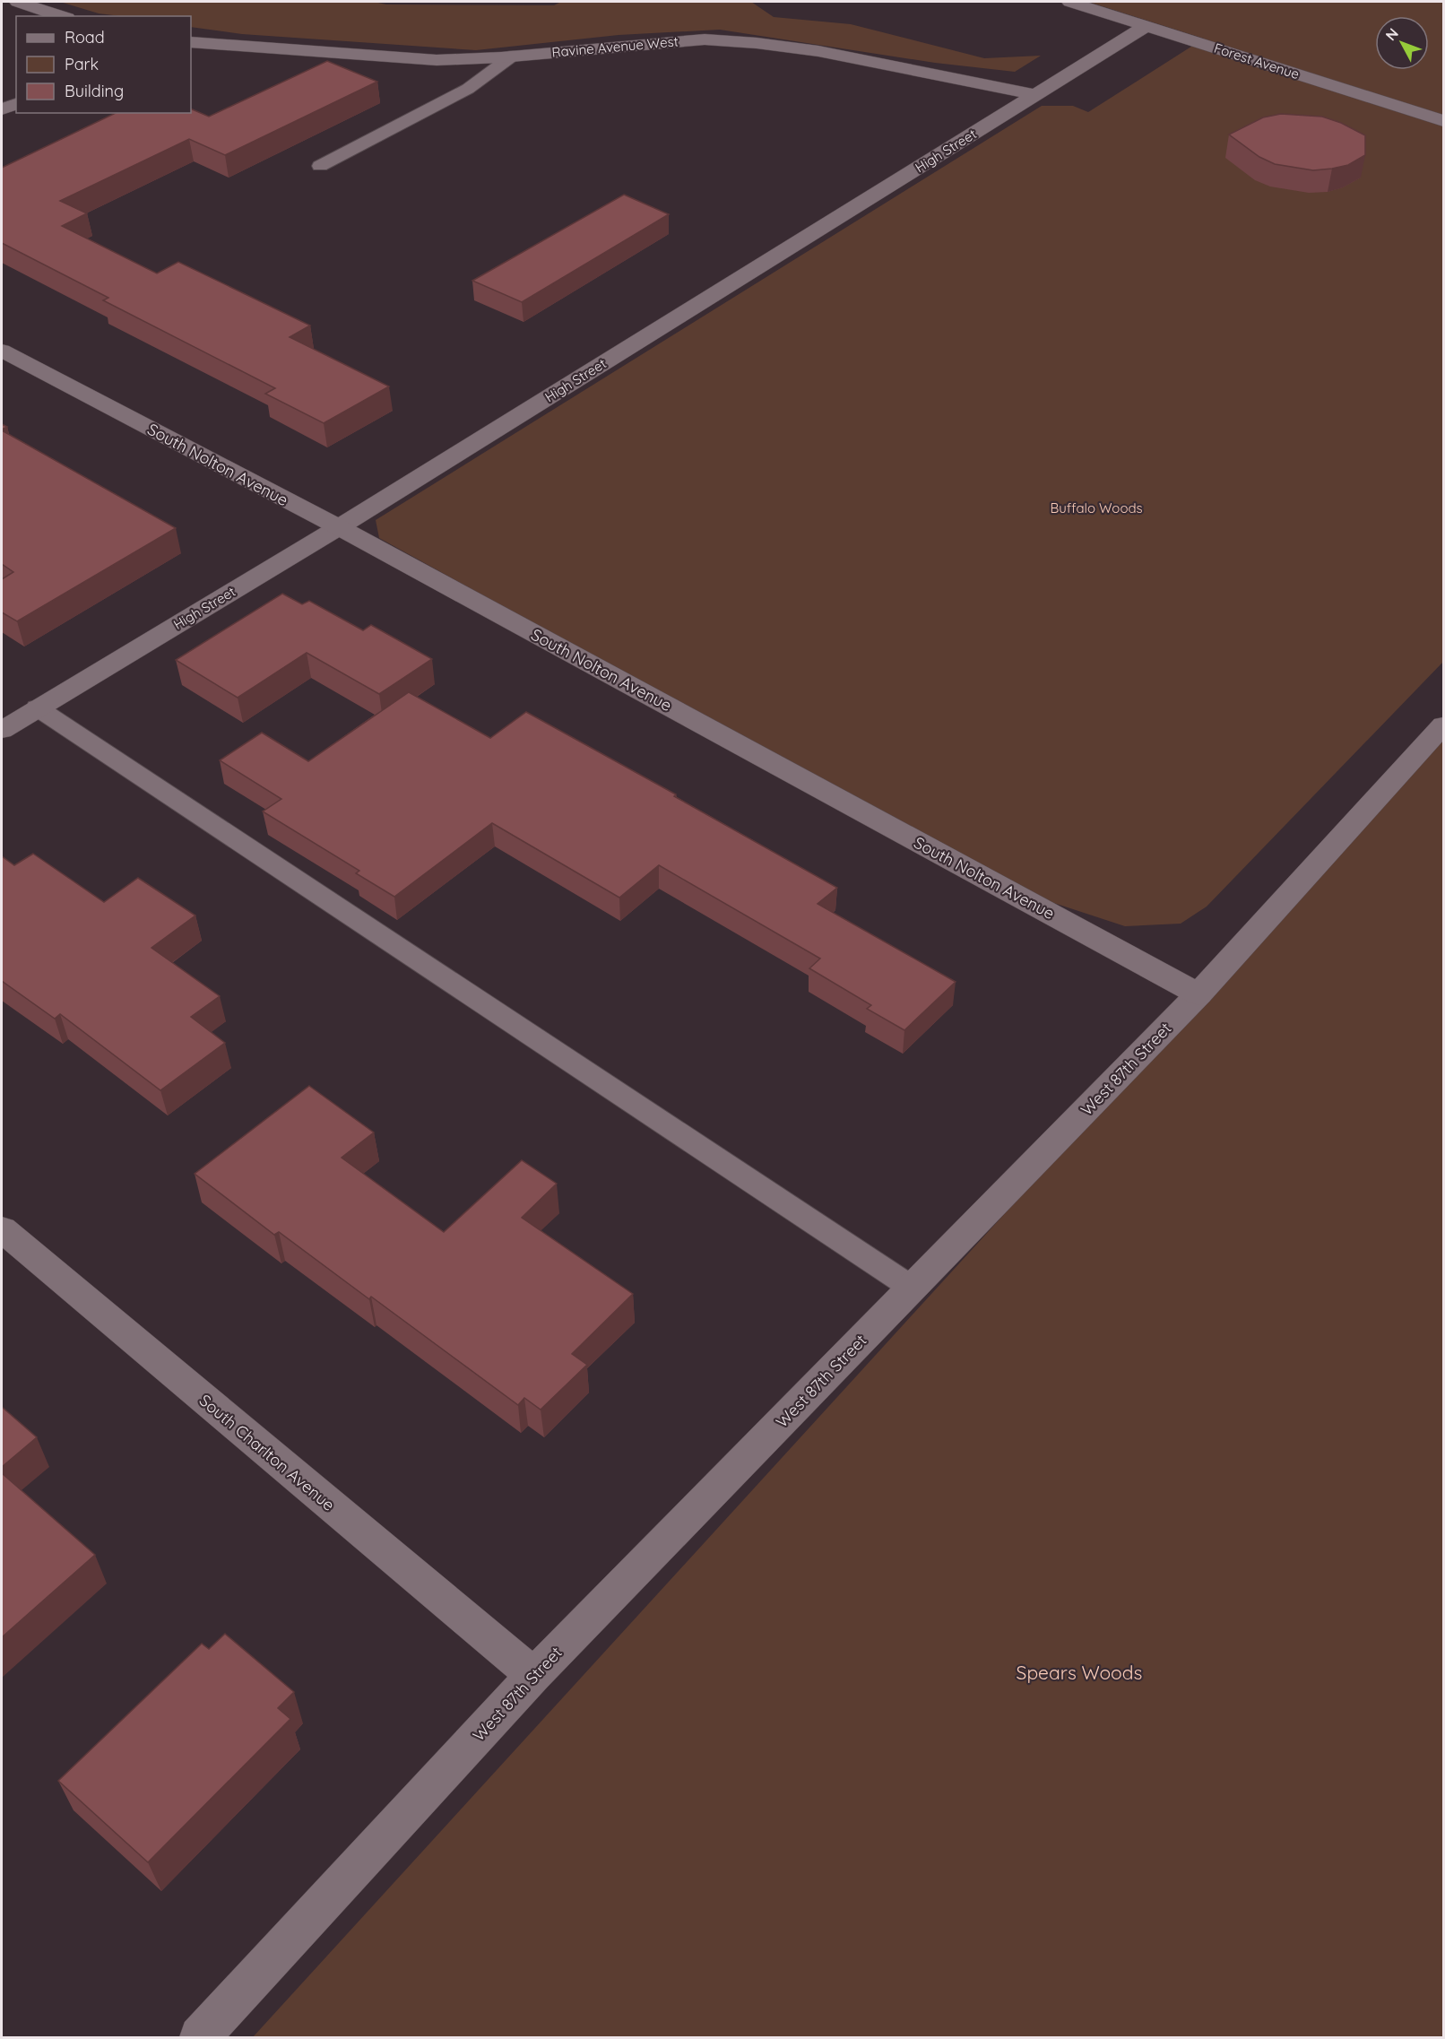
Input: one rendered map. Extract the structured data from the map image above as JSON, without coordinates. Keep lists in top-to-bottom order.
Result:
{
  "streets": {
    "street": [
      "Ravine Avenue West",
      "Forest Avenue",
      "High Street",
      "South Nolton Avenue",
      "West 87th Street",
      "South Charlton Avenue"
    ]
  },
  "crossings": [
    ["Ravine Avenue West", "High Street"],
    ["Forest Avenue", "High Street"],
    ["High Street", "South Nolton Avenue"],
    ["South Nolton Avenue", "West 87th Street"],
    ["West 87th Street", "South Charlton Avenue"]
  ],
  "parks": ["Buffalo Woods", "Spears Woods"],
  "legend": ["Road", "Park", "Building"],
  "north": "top left"
}
